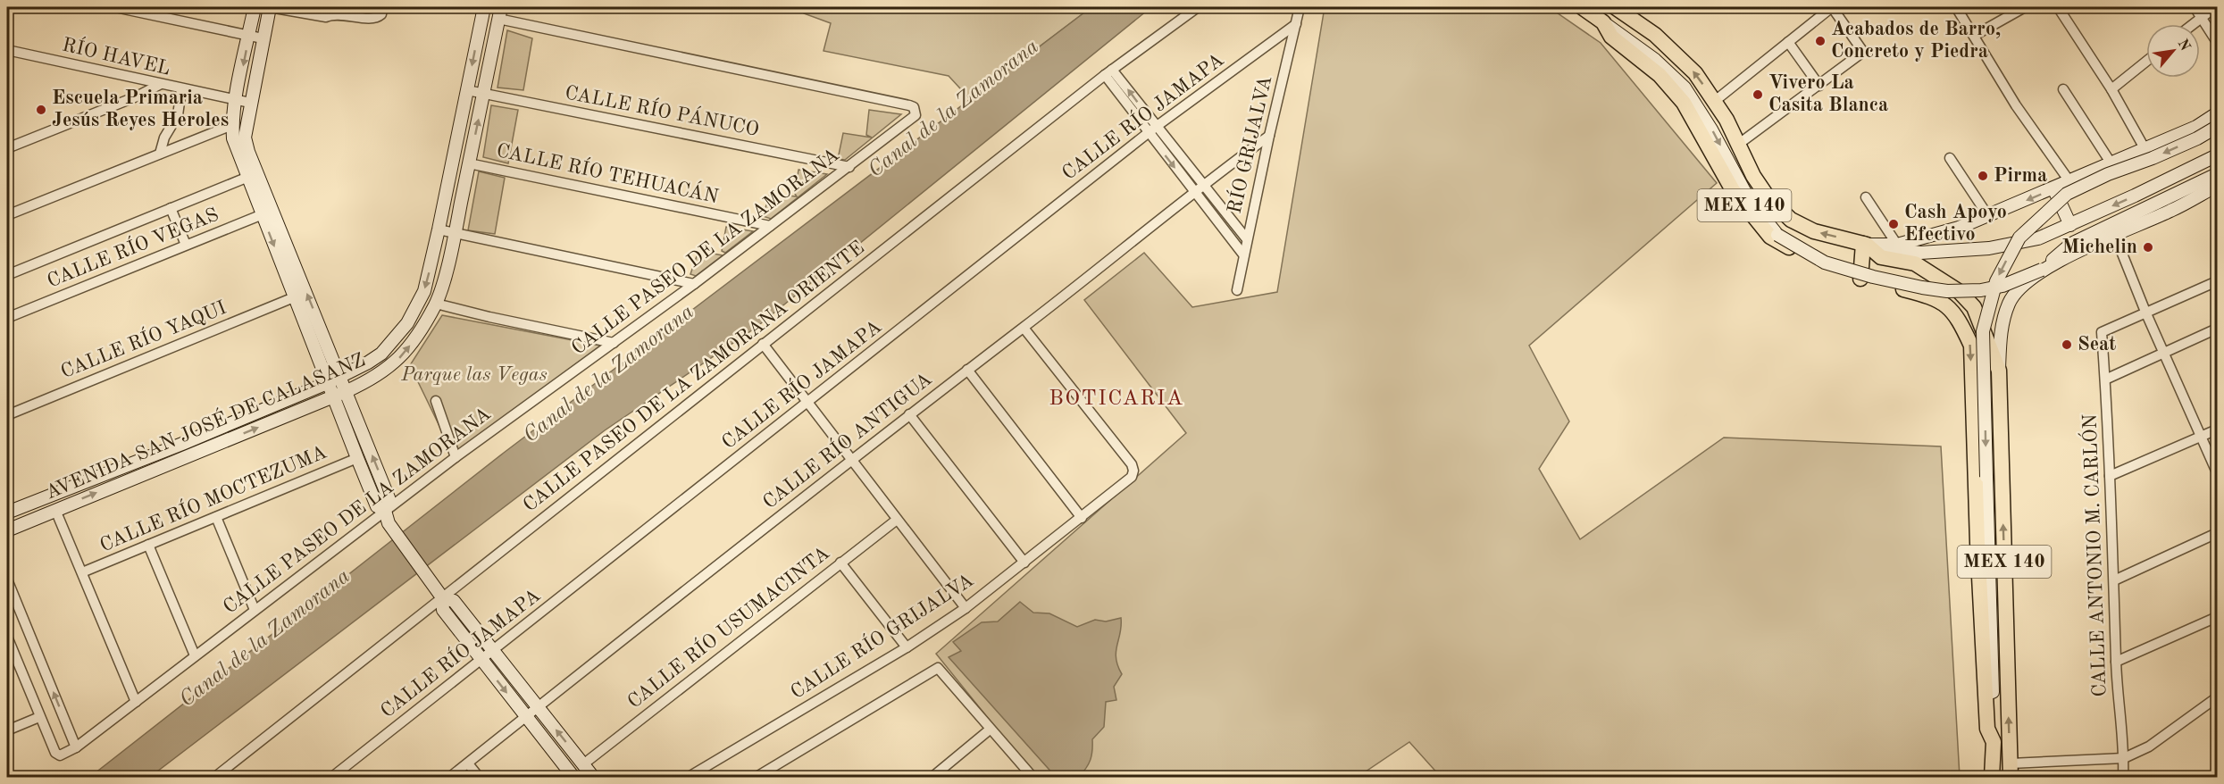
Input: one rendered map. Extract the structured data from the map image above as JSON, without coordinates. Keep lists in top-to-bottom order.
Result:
{
  "streets": {
    "main road": ["MEX 140"],
    "street": [
      "RÍO HAVEL",
      "CALLE RÍO PÁNUCO",
      "CALLE RÍO JAMAPA",
      "RÍO GRIJALVA",
      "CALLE RÍO TEHUACÁN",
      "CALLE RÍO VEGAS",
      "CALLE PASEO DE LA ZAMORANA",
      "CALLE RÍO YAQUI",
      "CALLE PASEO DE LA ZAMORANA ORIENTE",
      "AVENIDA SAN JOSÉ DE CALASANZ",
      "CALLE RÍO ANTIGUA",
      "CALLE RÍO MOCTEZUMA",
      "CALLE ANTONIO M. CARLÓN",
      "CALLE RÍO USUMACINTA",
      "CALLE RÍO GRIJALVA"
    ]
  },
  "crossings": [
    ["CALLE RÍO PÁNUCO", "CALLE PASEO DE LA ZAMORANA"],
    ["CALLE RÍO PÁNUCO", "AVENIDA SAN JOSÉ DE CALASANZ"],
    ["CALLE RÍO JAMAPA", "RÍO GRIJALVA"],
    ["RÍO GRIJALVA", "CALLE RÍO ANTIGUA"],
    ["CALLE RÍO TEHUACÁN", "CALLE PASEO DE LA ZAMORANA"],
    ["CALLE RÍO TEHUACÁN", "AVENIDA SAN JOSÉ DE CALASANZ"],
    ["CALLE PASEO DE LA ZAMORANA", "AVENIDA SAN JOSÉ DE CALASANZ"],
    ["CALLE RÍO ANTIGUA", "CALLE RÍO GRIJALVA"]
  ],
  "districts": ["BOTICARIA"],
  "water": ["Canal de la Zamorana"],
  "parks": ["Parque las Vegas"],
  "places": [
    "Acabados de Barro, Concreto y Piedra",
    "Vivero La Casita Blanca",
    "Escuela Primaria Jesús Reyes Heroles",
    "Pirma",
    "Cash Apoyo Efectivo",
    "Michelin",
    "Seat"
  ],
  "north": "top right"
}
